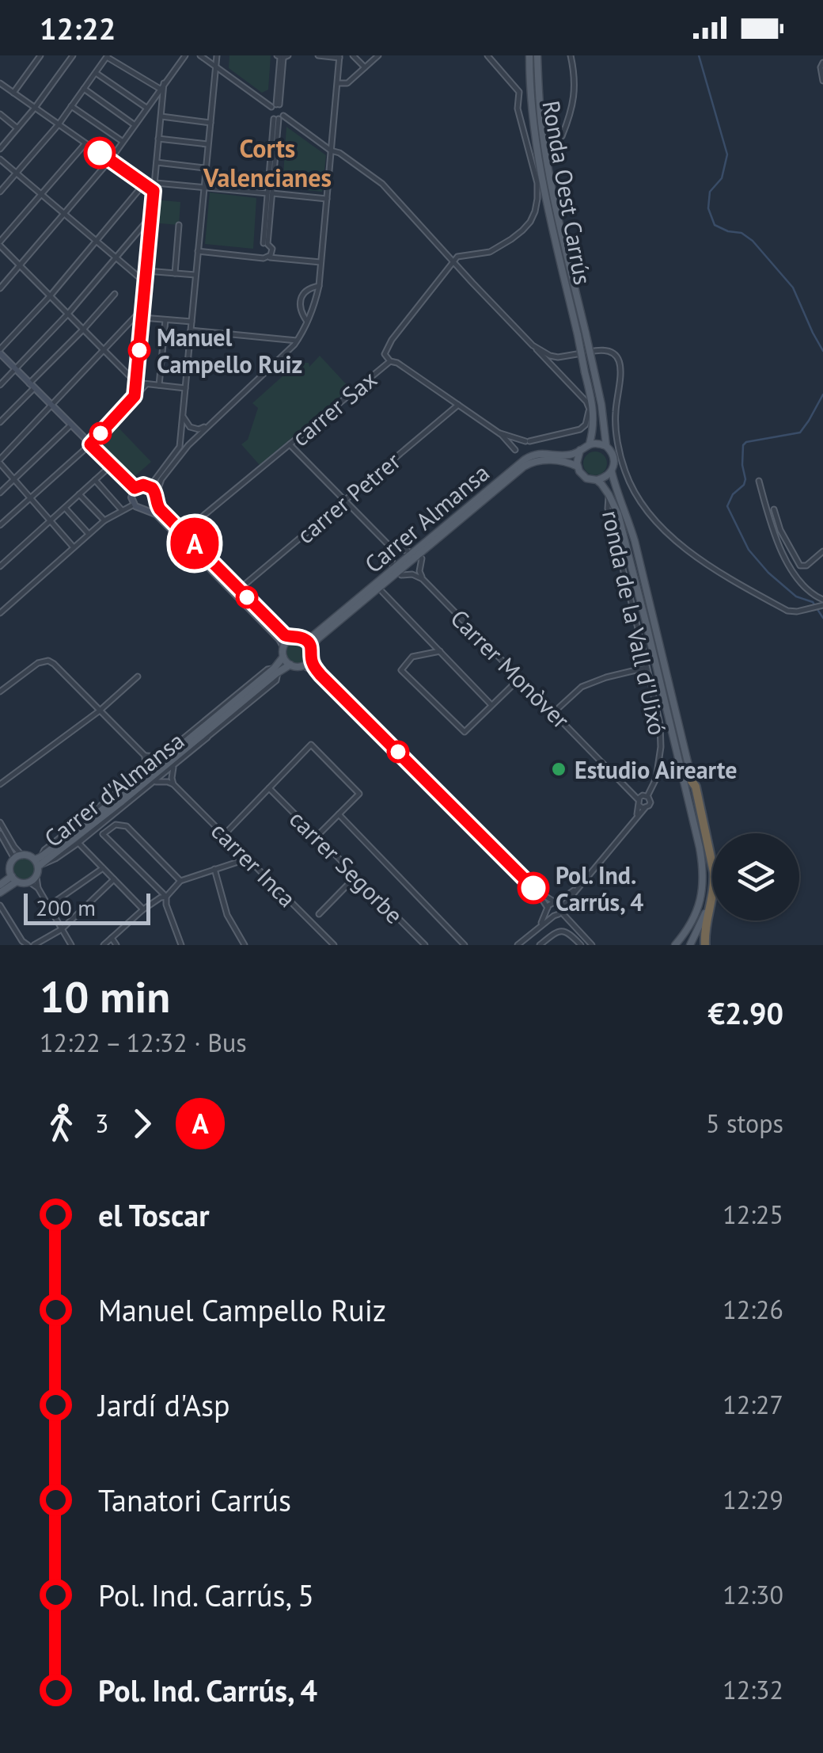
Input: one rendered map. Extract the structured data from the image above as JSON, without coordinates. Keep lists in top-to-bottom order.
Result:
{
  "streets": {
    "main road": ["Ronda Oest Carrús", "Carrer Almansa", "Carrer d'Almansa"],
    "street": [
      "carrer Sax",
      "carrer Petrer",
      "ronda de la Vall d'Uixó",
      "Carrer Monòver",
      "carrer Inca",
      "carrer Segorbe"
    ]
  },
  "crossings": [
    ["Carrer Almansa", "Carrer d'Almansa"],
    ["ronda de la Vall d'Uixó", "Carrer Monòver"]
  ],
  "districts": ["Corts Valencianes"],
  "places": ["Manuel Campello Ruiz", "Estudio Airearte", "Pol. Ind. Carrús, 4"],
  "lines": ["bus line A"],
  "scale_bar": "200 m",
  "page": {
    "status": "12:22",
    "on_map": "A",
    "scale": "200 m",
    "heading": ["10 min", "12:22 – 12:32 · Bus", "€2.90"],
    "legs": ["3", "A", "5 stops"],
    "list": [
      {
        "name": "el Toscar",
        "value": "12:25"
      },
      {
        "name": "Manuel Campello Ruiz",
        "value": "12:26"
      },
      {
        "name": "Jardí d'Asp",
        "value": "12:27"
      },
      {
        "name": "Tanatori Carrús",
        "value": "12:29"
      },
      {
        "name": "Pol. Ind. Carrús, 5",
        "value": "12:30"
      },
      {
        "name": "Pol. Ind. Carrús, 4",
        "value": "12:32"
      }
    ]
  }
}
